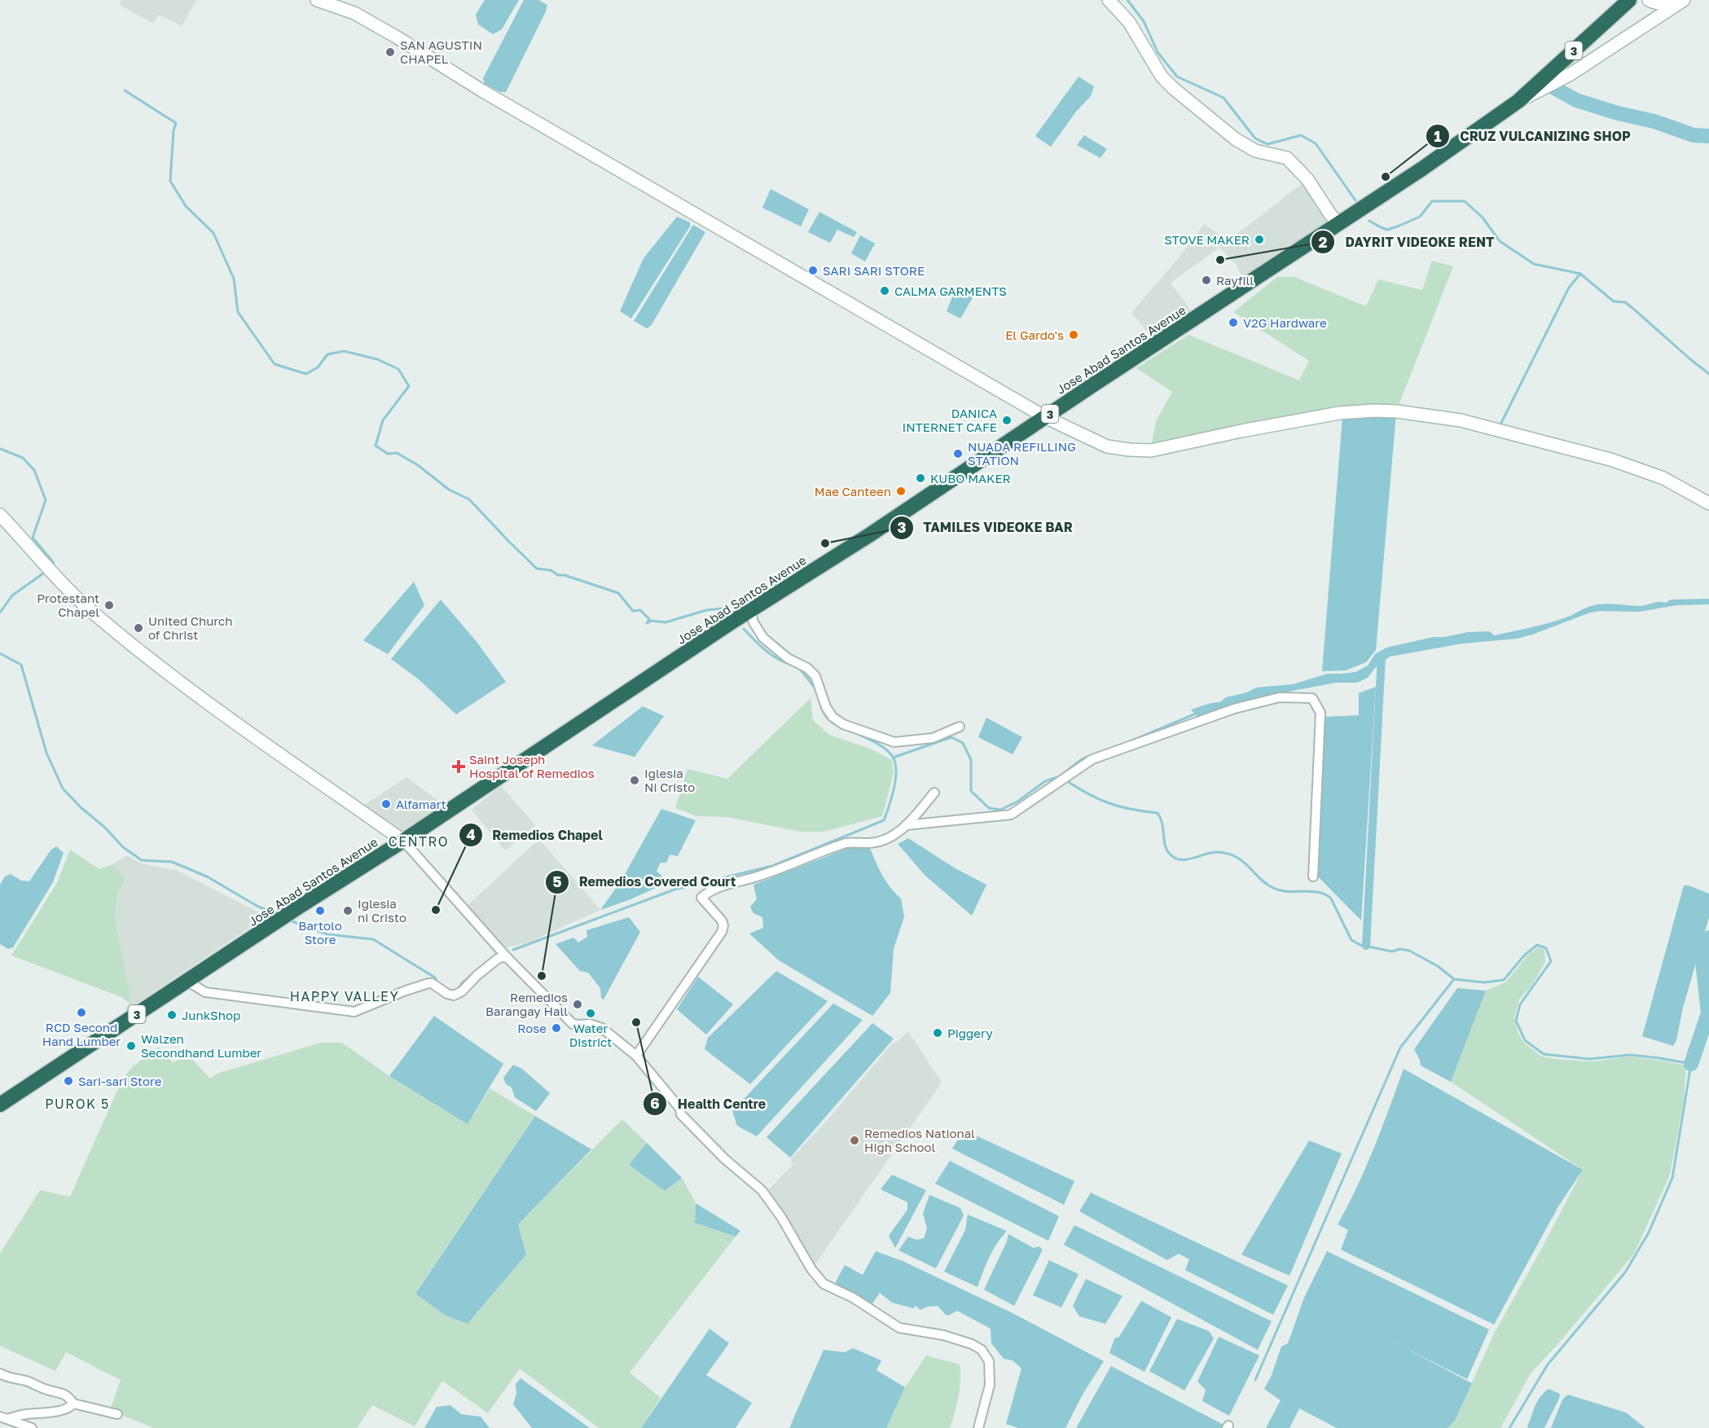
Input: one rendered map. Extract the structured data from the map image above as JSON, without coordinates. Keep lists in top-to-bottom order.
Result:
{
  "streets": {
    "highway": ["3", "Jose Abad Santos Avenue"]
  },
  "districts": ["CENTRO", "HAPPY VALLEY", "PUROK 5"],
  "places": {
    "other": [
      "SAN AGUSTIN CHAPEL",
      "CRUZ VULCANIZING SHOP",
      "STOVE MAKER",
      "DAYRIT VIDEOKE RENT",
      "SARI SARI STORE",
      "Rayfill",
      "CALMA GARMENTS",
      "V2G Hardware",
      "El Gardo's",
      "DANICA INTERNET CAFE",
      "NUADA REFILLING STATION",
      "KUBO MAKER",
      "Mae Canteen",
      "TAMILES VIDEOKE BAR",
      "Protestant Chapel",
      "United Church of Christ",
      "Iglesia Ni Cristo",
      "Alfamart",
      "Remedios Chapel",
      "Bartolo Store",
      "Iglesia ni Cristo",
      "Remedios Covered Court",
      "Remedios Barangay Hall",
      "RCD Second Hand Lumber",
      "Water District",
      "JunkShop",
      "Health Centre",
      "Rose",
      "Piggery",
      "Walzen Secondhand Lumber",
      "Sari-sari Store",
      "Remedios National High School"
    ],
    "health": ["Saint Joseph Hospital of Remedios"]
  }
}
